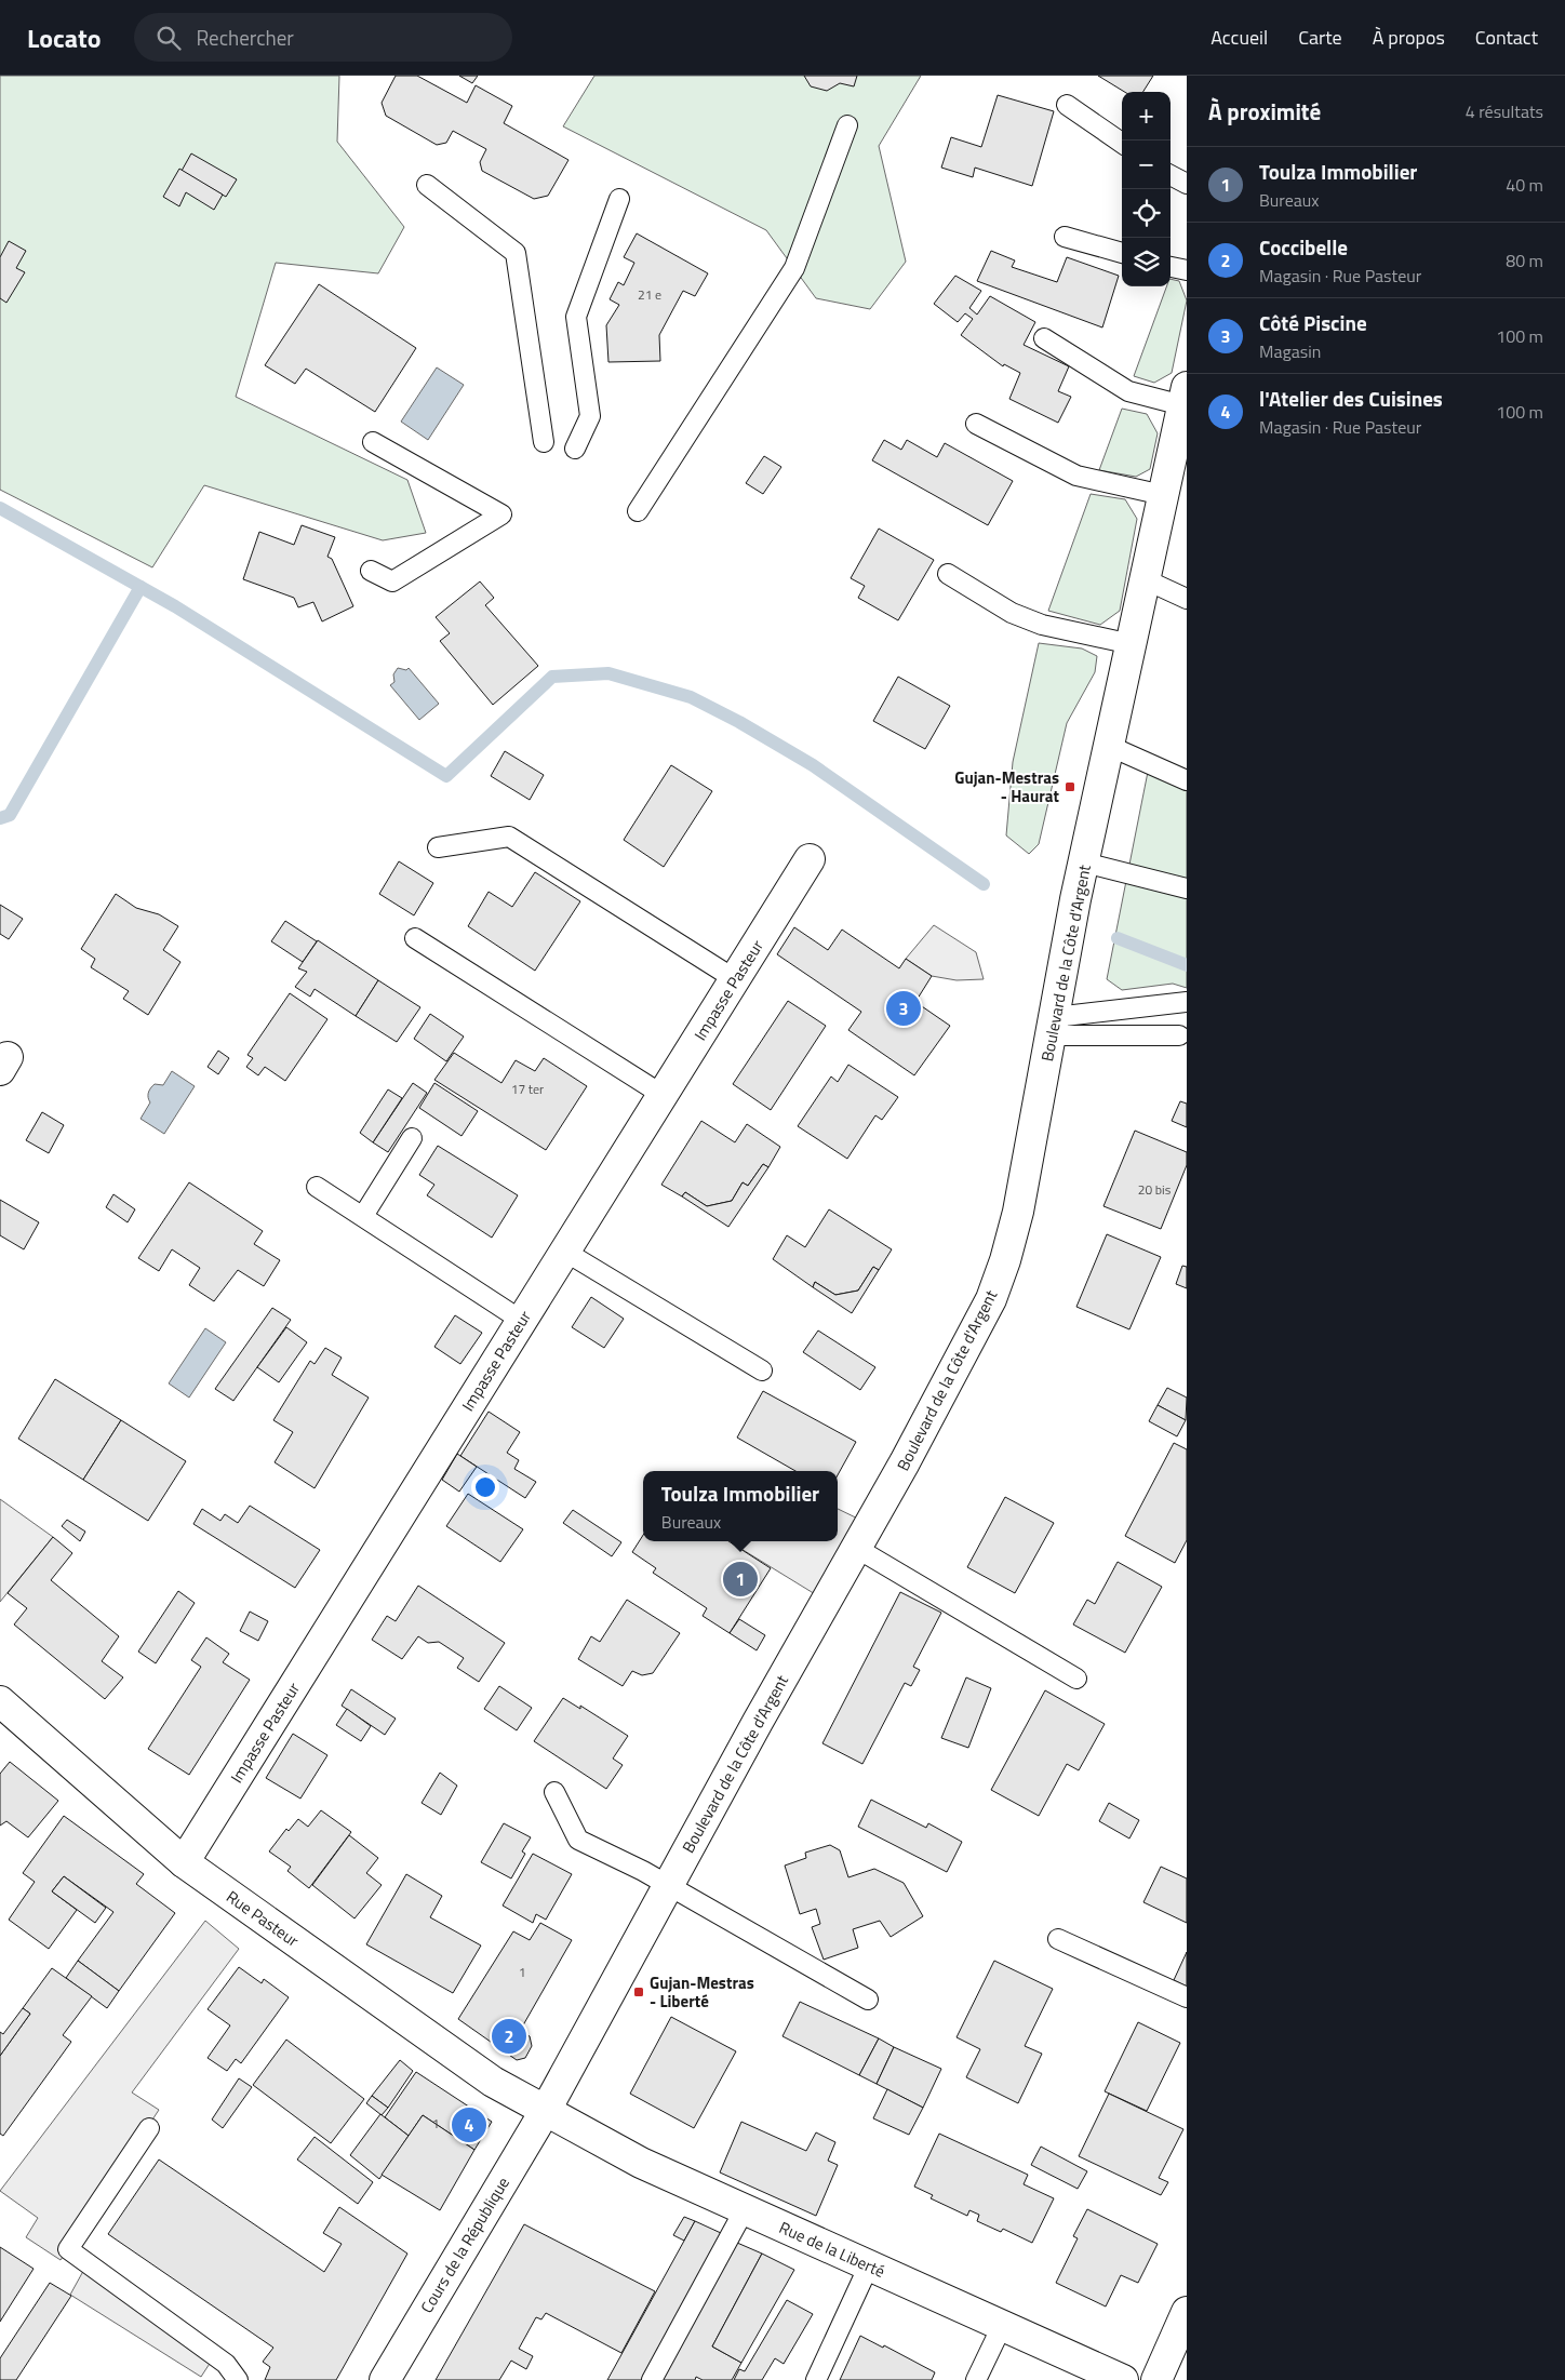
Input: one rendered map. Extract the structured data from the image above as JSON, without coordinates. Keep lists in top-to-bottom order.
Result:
{
  "streets": {
    "street": [
      "Boulevard de la Côte d'Argent",
      "Impasse Pasteur",
      "Rue Pasteur",
      "Cours de la République",
      "Rue de la Liberté"
    ]
  },
  "crossings": [
    ["Boulevard de la Côte d'Argent", "Rue Pasteur"],
    ["Boulevard de la Côte d'Argent", "Cours de la République"],
    ["Boulevard de la Côte d'Argent", "Rue de la Liberté"],
    ["Impasse Pasteur", "Rue Pasteur"],
    ["Rue Pasteur", "Cours de la République"],
    ["Rue Pasteur", "Rue de la Liberté"],
    ["Cours de la République", "Rue de la Liberté"]
  ],
  "places": {
    "transit": ["Gujan-Mestras - Haurat", "Gujan-Mestras - Liberté"]
  },
  "house_numbers": [
    "21 e",
    "17 ter",
    "20 bis",
    "1",
    "1"
  ],
  "page": {
    "header": "Locato",
    "search": "Rechercher",
    "nav": [
      "Accueil",
      "Carte",
      "À propos",
      "Contact"
    ],
    "heading": ["À proximité", "4 résultats"],
    "map_buttons": ["+", "−"],
    "list": [
      {
        "mark": "1",
        "name": "Toulza Immobilier",
        "note": "Bureaux",
        "value": "40 m"
      },
      {
        "mark": "2",
        "name": "Coccibelle",
        "note": "Magasin · Rue Pasteur",
        "value": "80 m"
      },
      {
        "mark": "3",
        "name": "Côté Piscine",
        "note": "Magasin",
        "value": "100 m"
      },
      {
        "mark": "4",
        "name": "l'Atelier des Cuisines",
        "note": "Magasin · Rue Pasteur",
        "value": "100 m"
      }
    ],
    "pins": [
      "3",
      "1",
      "2",
      "4"
    ],
    "popup": ["Toulza Immobilier", "Bureaux"]
  }
}
